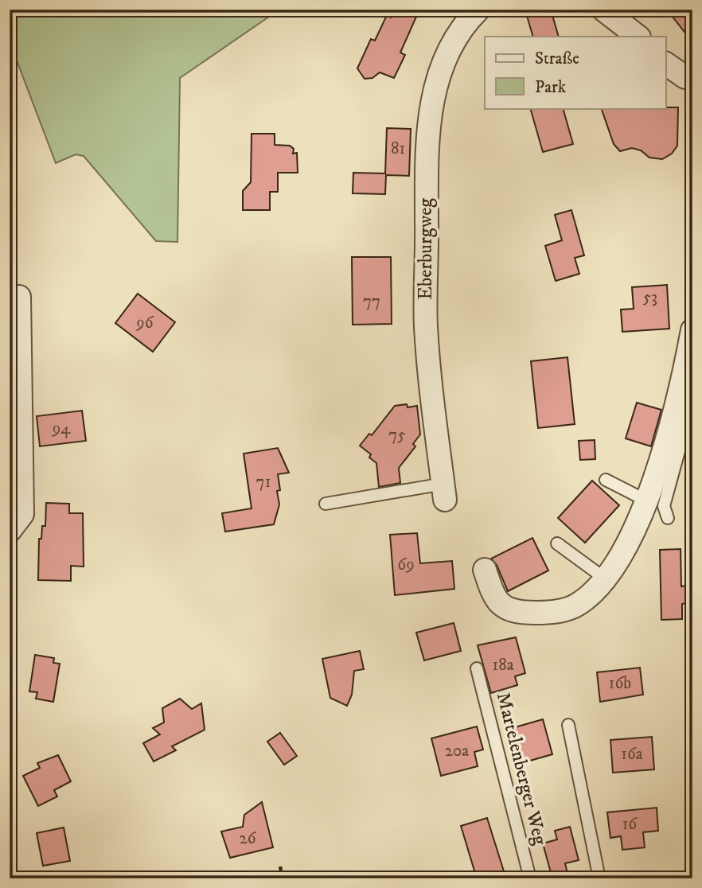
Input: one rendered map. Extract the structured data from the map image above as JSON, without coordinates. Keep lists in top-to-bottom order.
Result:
{
  "streets": {
    "street": ["Eberburgweg"],
    "lane": ["Martelenberger Weg"]
  },
  "house_numbers": [
    "81",
    "53",
    "77",
    "96",
    "94",
    "75",
    "71",
    "69",
    "18a",
    "16b",
    "20a",
    "16a",
    "16",
    "26"
  ],
  "legend": ["Straße", "Park"]
}
